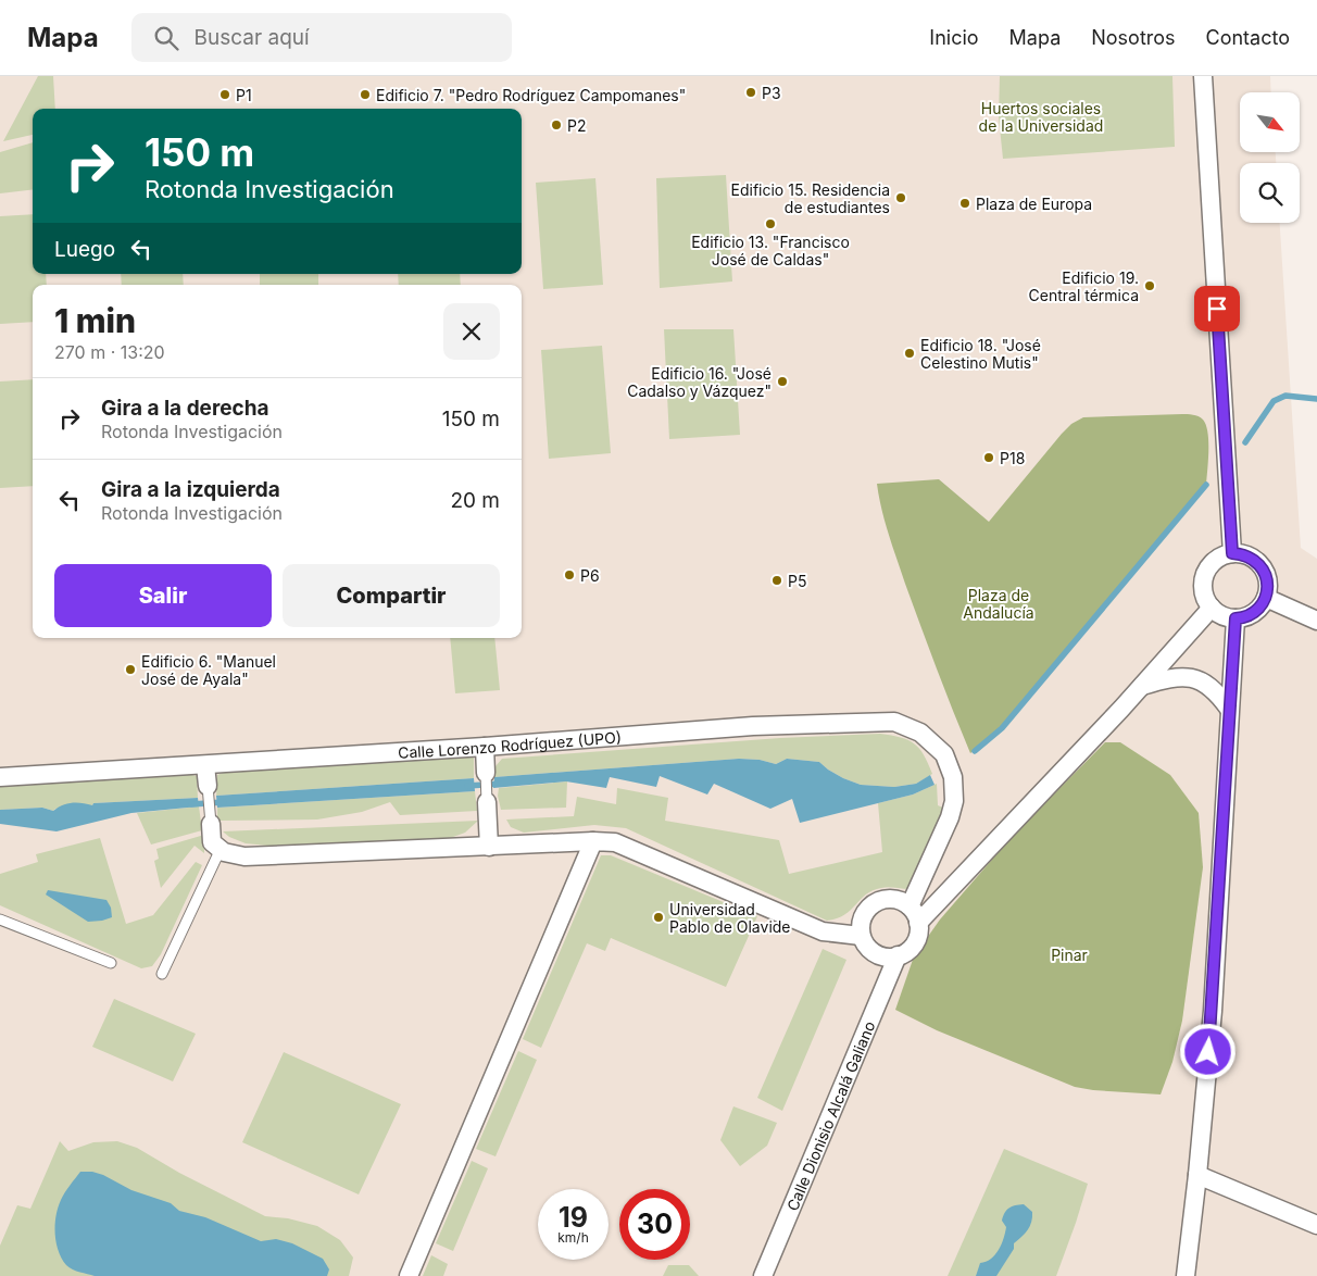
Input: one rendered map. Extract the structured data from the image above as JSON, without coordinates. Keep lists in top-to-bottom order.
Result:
{
  "streets": {
    "street": ["Calle Lorenzo Rodríguez (UPO)", "Calle Dionisio Alcalá Galiano"]
  },
  "crossings": [
    ["Calle Lorenzo Rodríguez (UPO)", "Calle Dionisio Alcalá Galiano"]
  ],
  "parks": ["Huertos sociales de la Universidad", "Plaza de Andalucía", "Pinar"],
  "places": [
    "P3",
    "P1",
    "Edificio 7. \"Pedro Rodríguez Campomanes\"",
    "P2",
    "Edificio 15. Residencia de estudiantes",
    "Plaza de Europa",
    "Edificio 13. \"Francisco José de Caldas\"",
    "Edificio 19. Central térmica",
    "Edificio 18. \"José Celestino Mutis\"",
    "Edificio 16. \"José Cadalso y Vázquez\"",
    "P18",
    "P6",
    "P5",
    "Edificio 6. \"Manuel José de Ayala\"",
    "Universidad Pablo de Olavide"
  ],
  "north": "bottom right",
  "page": {
    "header": "Mapa",
    "search": "Buscar aquí",
    "nav": [
      "Inicio",
      "Mapa",
      "Nosotros",
      "Contacto"
    ],
    "turn": ["150 m", "Rotonda Investigación"],
    "then": "Luego",
    "heading": ["1 min", "270 m · 13:20"],
    "list": [
      {
        "name": "Gira a la derecha",
        "note": "Rotonda Investigación",
        "value": "150 m"
      },
      {
        "name": "Gira a la izquierda",
        "note": "Rotonda Investigación",
        "value": "20 m"
      }
    ],
    "buttons": ["Salir", "Compartir"],
    "speed": "19 km/h",
    "limit": "30"
  }
}
